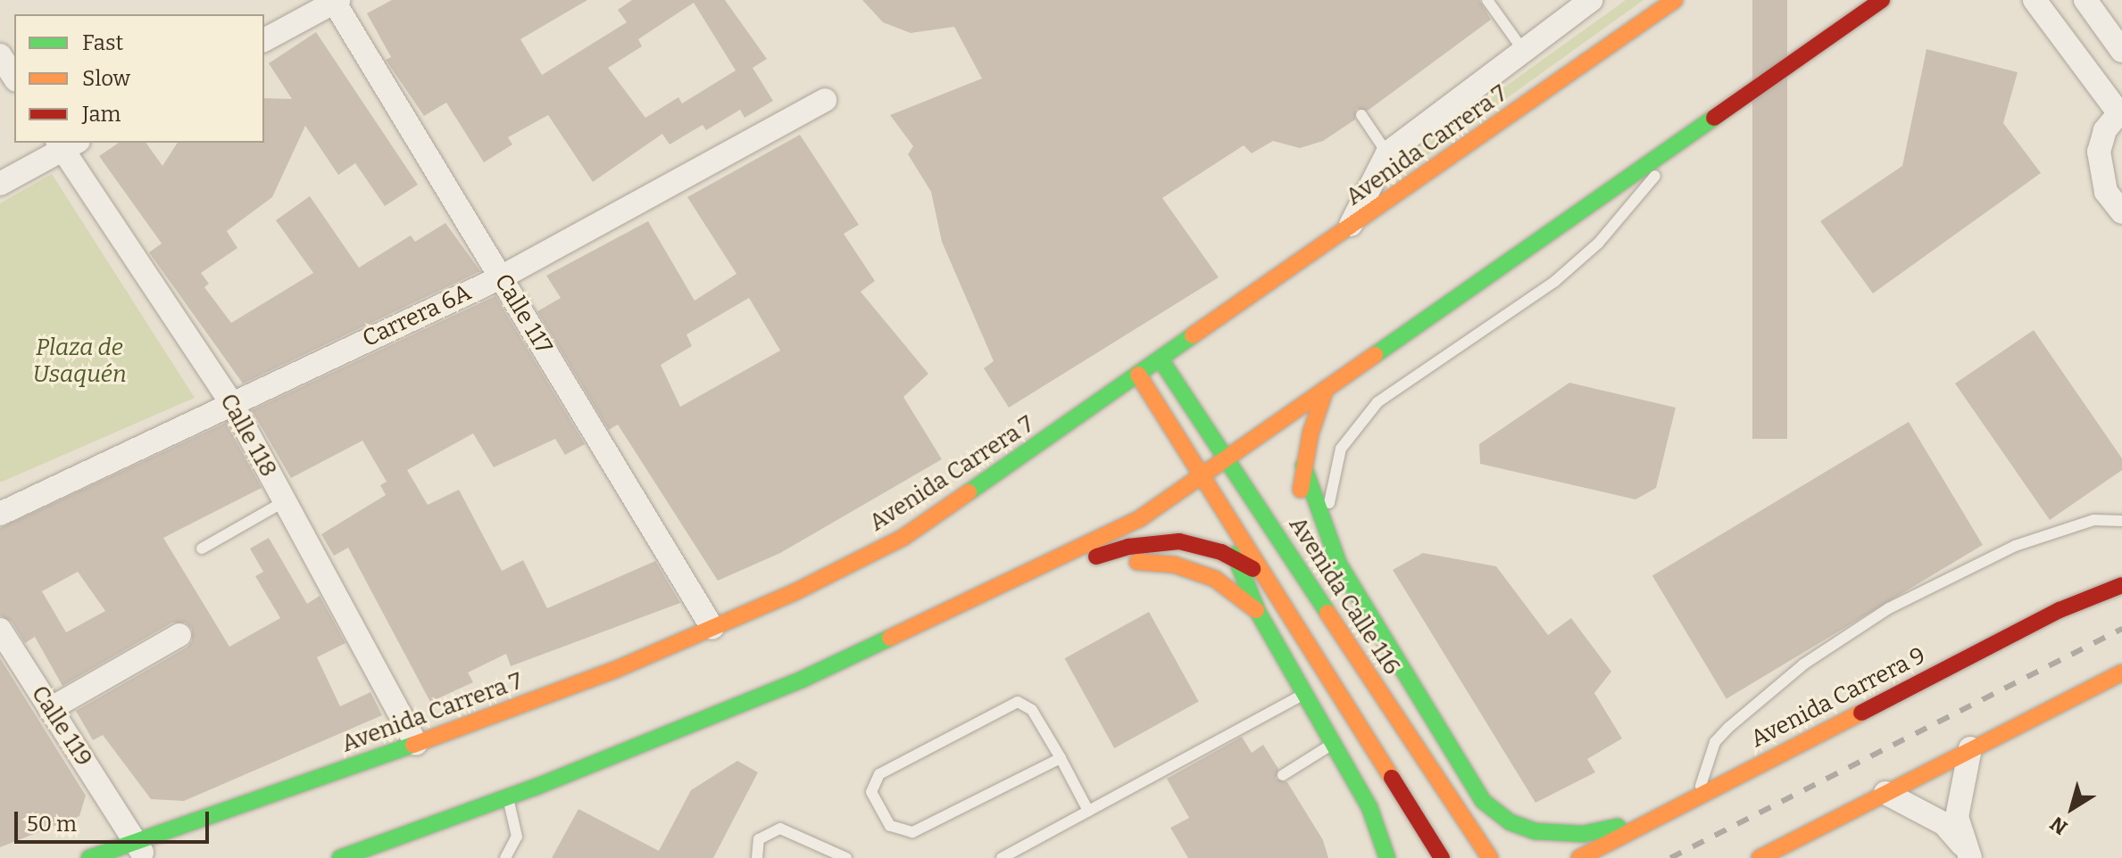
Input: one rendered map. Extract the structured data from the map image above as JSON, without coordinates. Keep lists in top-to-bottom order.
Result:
{
  "streets": {
    "main road": ["Avenida Carrera 7", "Avenida Calle 116", "Avenida Carrera 9"],
    "street": [
      "Calle 117",
      "Carrera 6A",
      "Calle 118",
      "Calle 119"
    ]
  },
  "crossings": [
    ["Avenida Carrera 7", "Calle 117"],
    ["Avenida Carrera 7", "Calle 118"],
    ["Avenida Carrera 7", "Avenida Calle 116"],
    ["Avenida Carrera 7", "Calle 119"],
    ["Calle 117", "Carrera 6A"],
    ["Carrera 6A", "Calle 118"]
  ],
  "parks": ["Plaza de Usaquén"],
  "legend": ["Fast", "Slow", "Jam"],
  "scale_bar": "50 m",
  "north": "bottom left"
}
